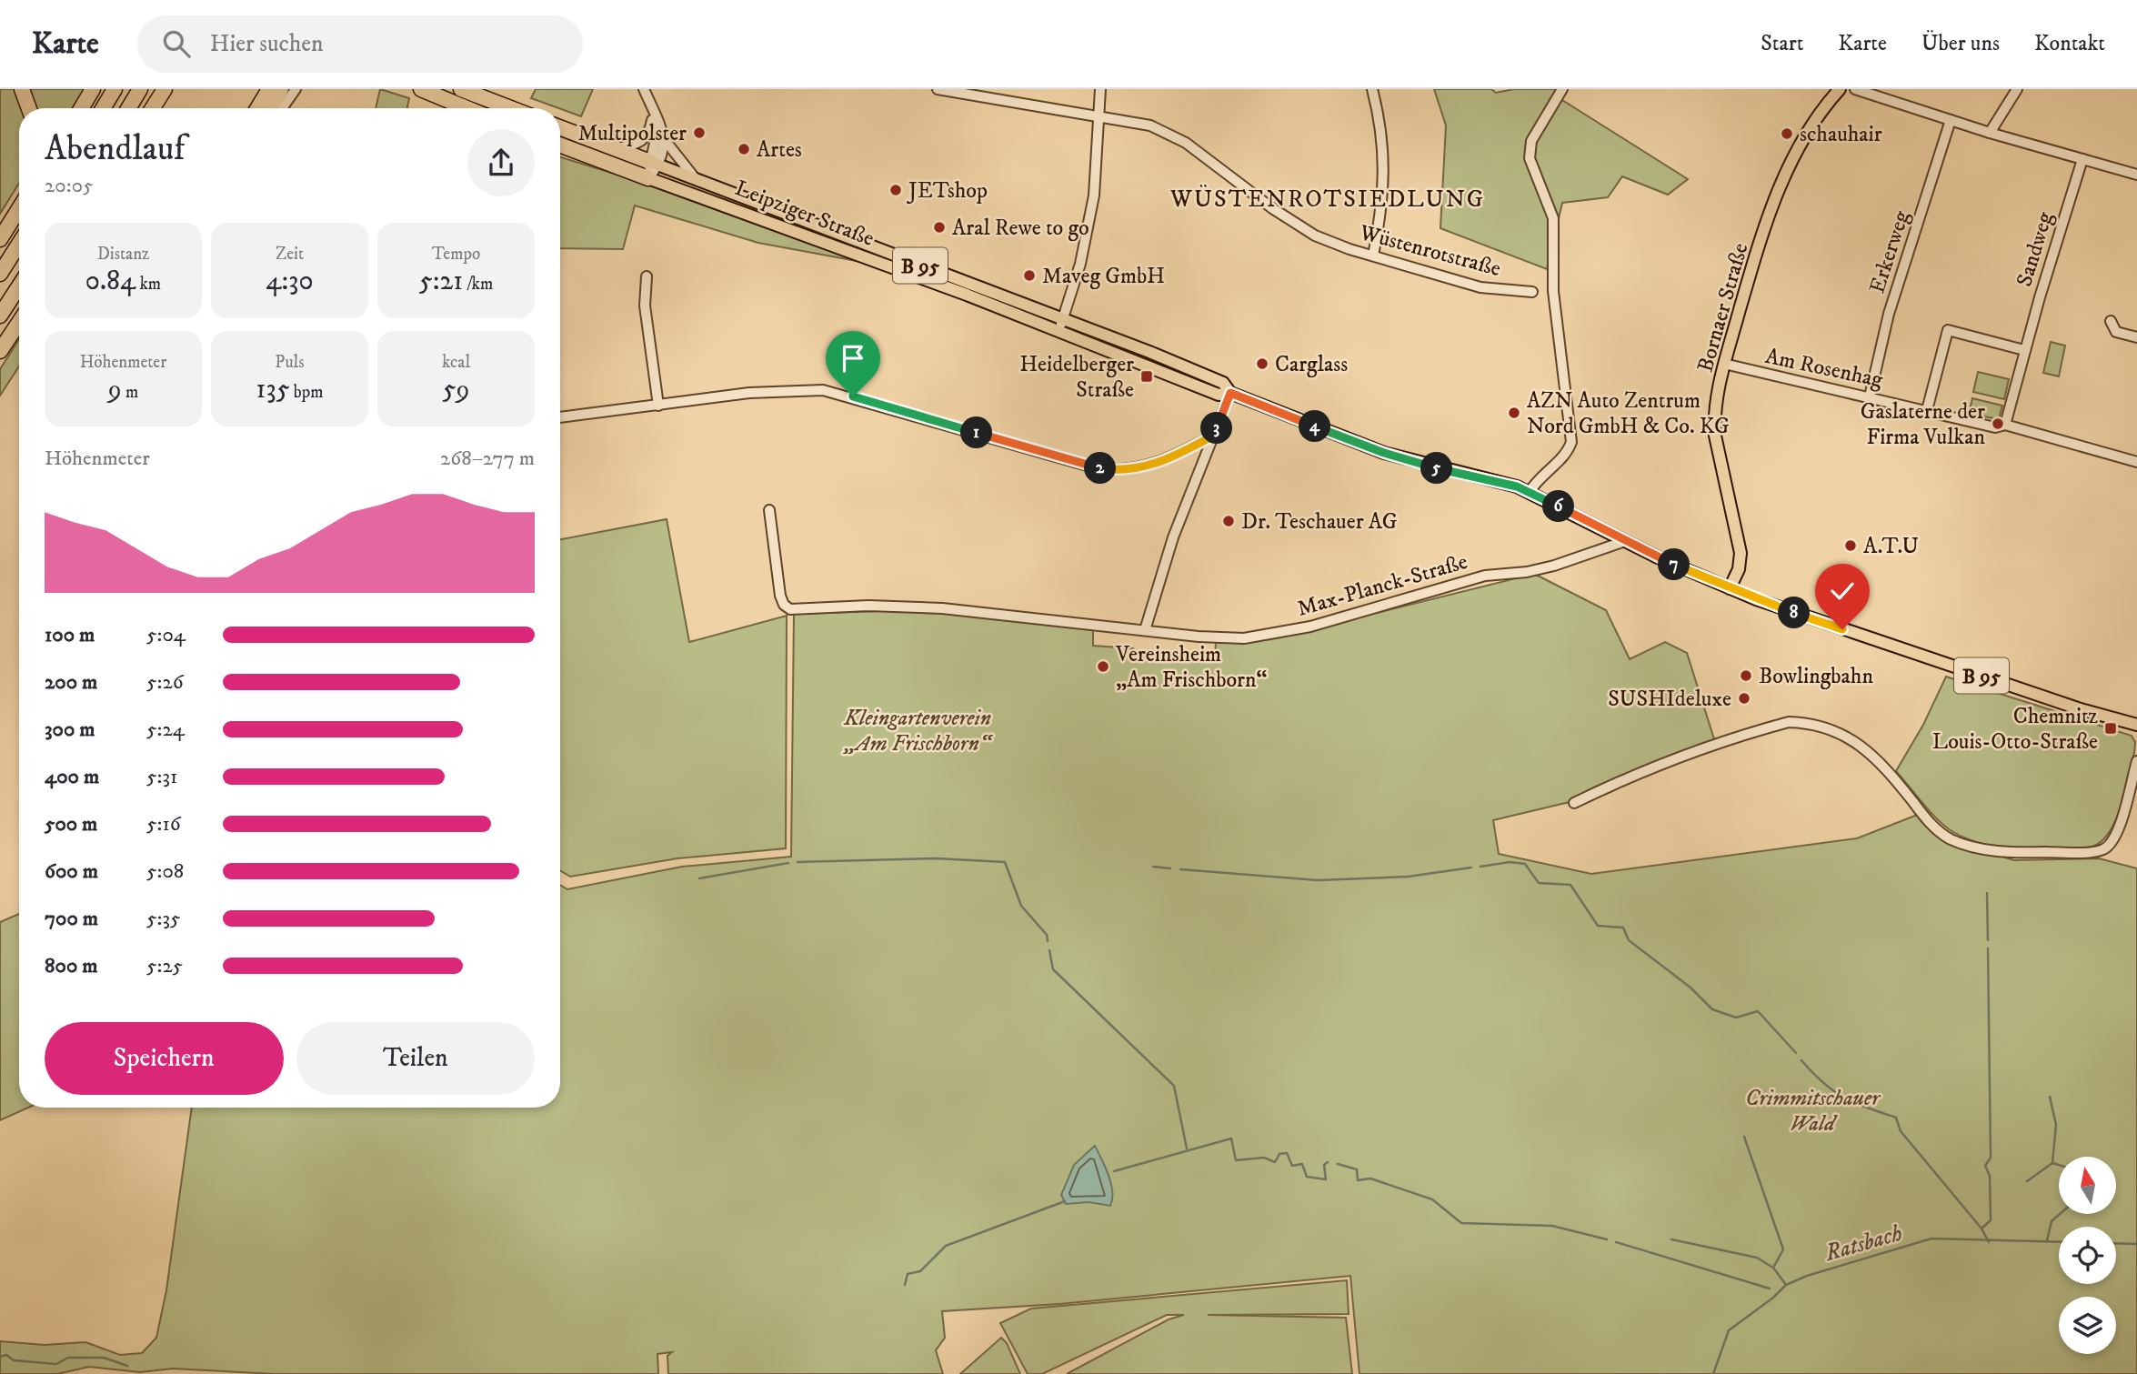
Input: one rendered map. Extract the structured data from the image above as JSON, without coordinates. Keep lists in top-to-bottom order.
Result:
{
  "streets": {
    "highway": ["Leipziger Straße", "B 95"],
    "main road": ["Bornaer Straße"],
    "street": [
      "Sandweg",
      "Wüstenrotstraße",
      "Erkerweg",
      "Am Rosenhag",
      "Max-Planck-Straße"
    ]
  },
  "crossings": [
    ["Leipziger Straße", "Bornaer Straße"],
    ["Leipziger Straße", "Max-Planck-Straße"],
    ["Sandweg", "Am Rosenhag"],
    ["Erkerweg", "Am Rosenhag"],
    ["Bornaer Straße", "Am Rosenhag"]
  ],
  "districts": ["WÜSTENROTSIEDLUNG"],
  "water": ["Ratsbach"],
  "parks": ["Kleingartenverein „Am Frischborn“", "Crimmitschauer Wald"],
  "places": {
    "other": [
      "Multipolster",
      "schauhair",
      "Artes",
      "JETshop",
      "Aral Rewe to go",
      "Maveg GmbH",
      "Carglass",
      "AZN Auto Zentrum Nord GmbH & Co. KG",
      "Gaslaterne der Firma Vulkan",
      "Dr. Teschauer AG",
      "A.T.U",
      "Vereinsheim „Am Frischborn“",
      "Bowlingbahn",
      "SUSHIdeluxe"
    ],
    "transit": ["Heidelberger Straße", "Chemnitz Louis-Otto-Straße"]
  },
  "north": "top",
  "page": {
    "header": "Karte",
    "search": "Hier suchen",
    "nav": [
      "Start",
      "Karte",
      "Über uns",
      "Kontakt"
    ],
    "heading": ["Abendlauf", "20:05"],
    "stats": [
      ["Distanz", "0.84 km"],
      ["Zeit", "4:30"],
      ["Tempo", "5:21 /km"],
      ["Höhenmeter", "9 m"],
      ["Puls", "135 bpm"],
      ["kcal", "59"]
    ],
    "pins": [
      "4",
      "3",
      "1",
      "2",
      "5",
      "6",
      "7",
      "8"
    ],
    "chart": ["Höhenmeter", "268–277 m"],
    "list": [
      {
        "name": "100 m",
        "note": "5:04"
      },
      {
        "name": "200 m",
        "note": "5:26"
      },
      {
        "name": "300 m",
        "note": "5:24"
      },
      {
        "name": "400 m",
        "note": "5:31"
      },
      {
        "name": "500 m",
        "note": "5:16"
      },
      {
        "name": "600 m",
        "note": "5:08"
      },
      {
        "name": "700 m",
        "note": "5:35"
      },
      {
        "name": "800 m",
        "note": "5:25"
      }
    ],
    "buttons": ["Speichern", "Teilen"]
  }
}
